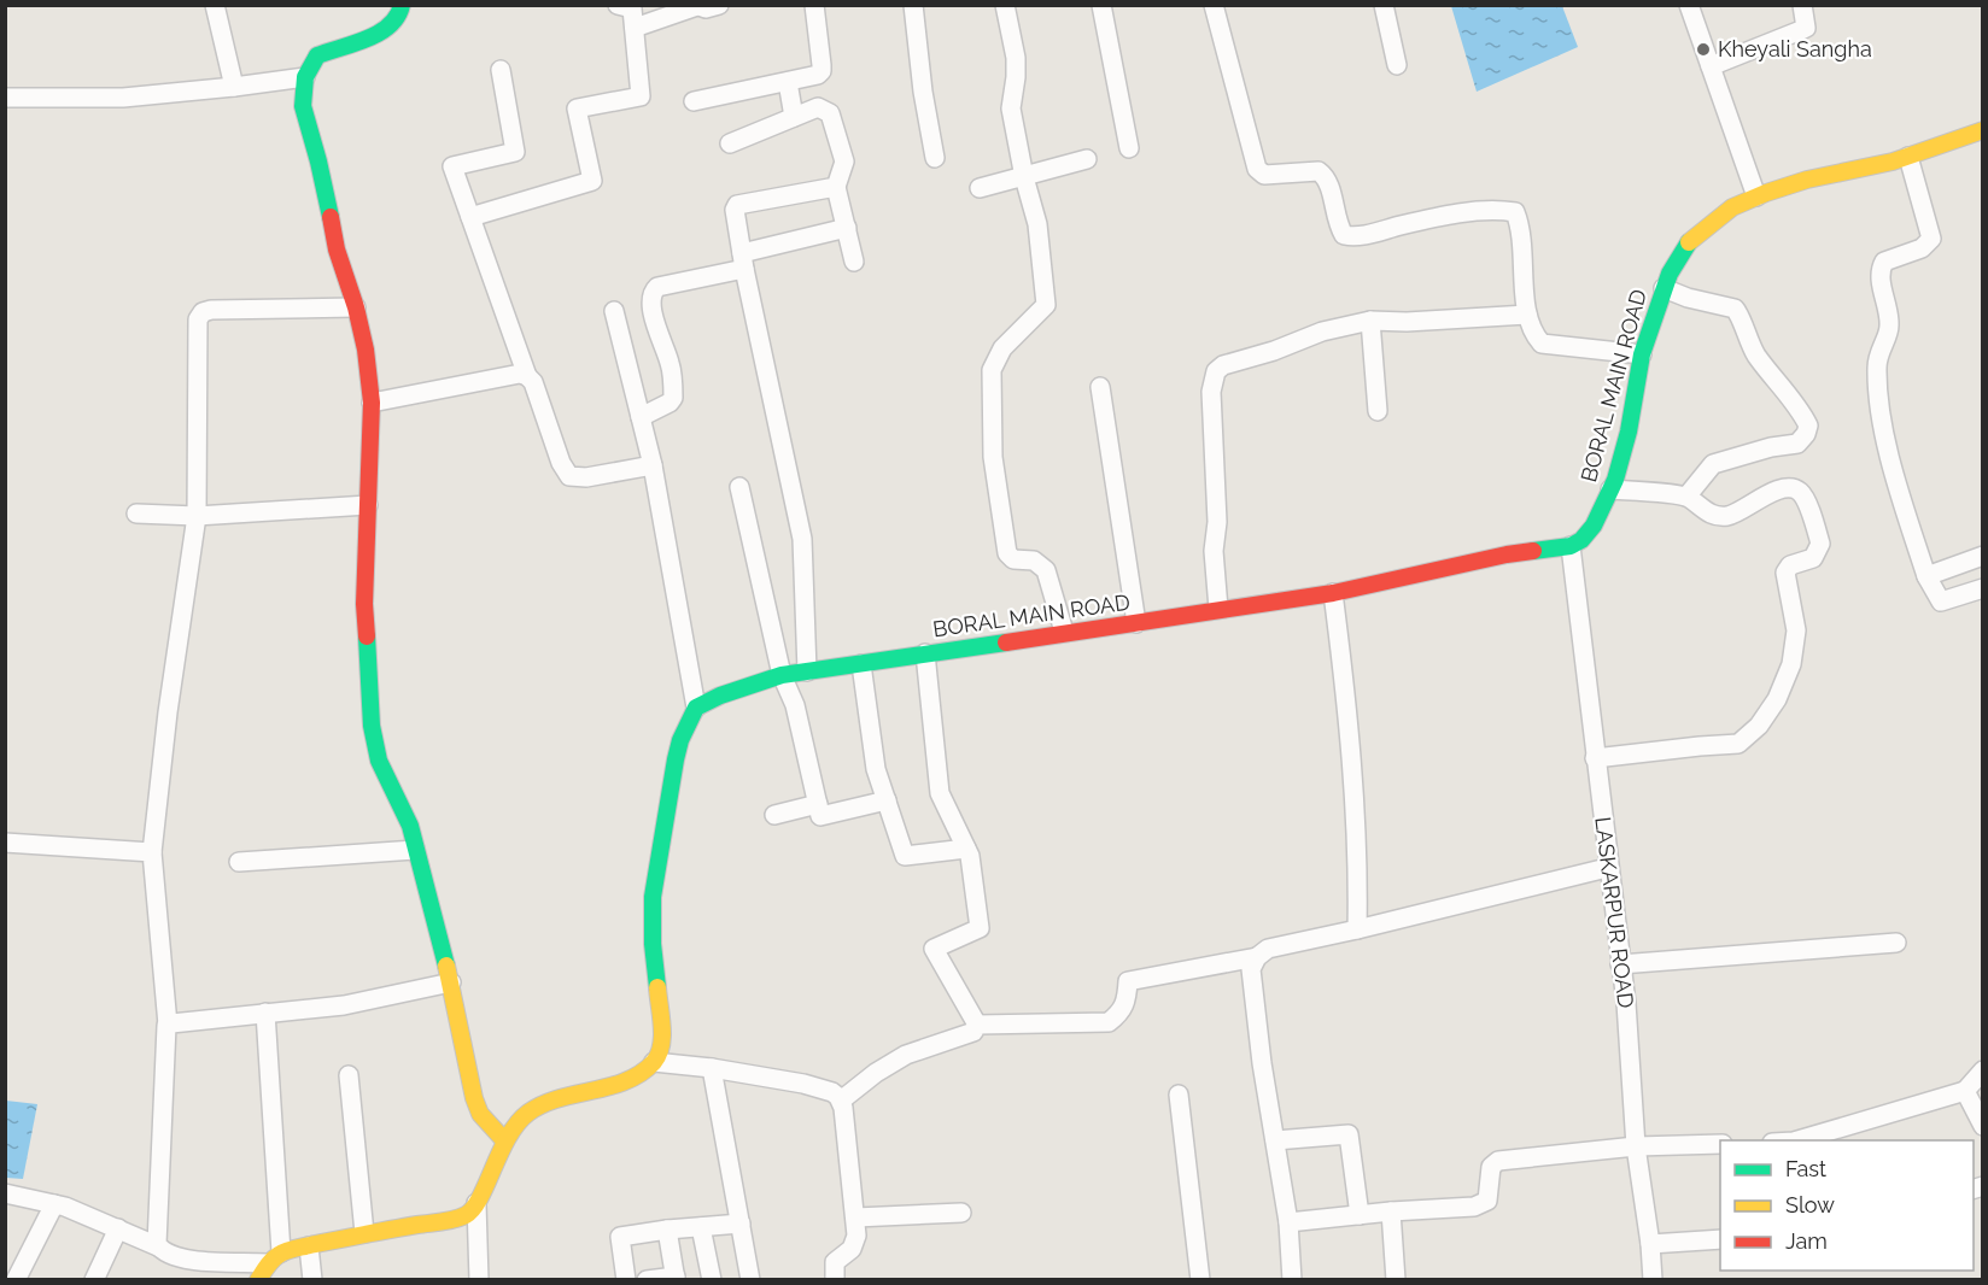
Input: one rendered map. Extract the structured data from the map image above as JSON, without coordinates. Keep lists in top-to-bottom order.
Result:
{
  "streets": {
    "main road": ["BORAL MAIN ROAD"],
    "street": ["LASKARPUR ROAD"]
  },
  "crossings": [
    ["BORAL MAIN ROAD", "LASKARPUR ROAD"]
  ],
  "places": ["Kheyali Sangha"],
  "legend": ["Fast", "Slow", "Jam"]
}
